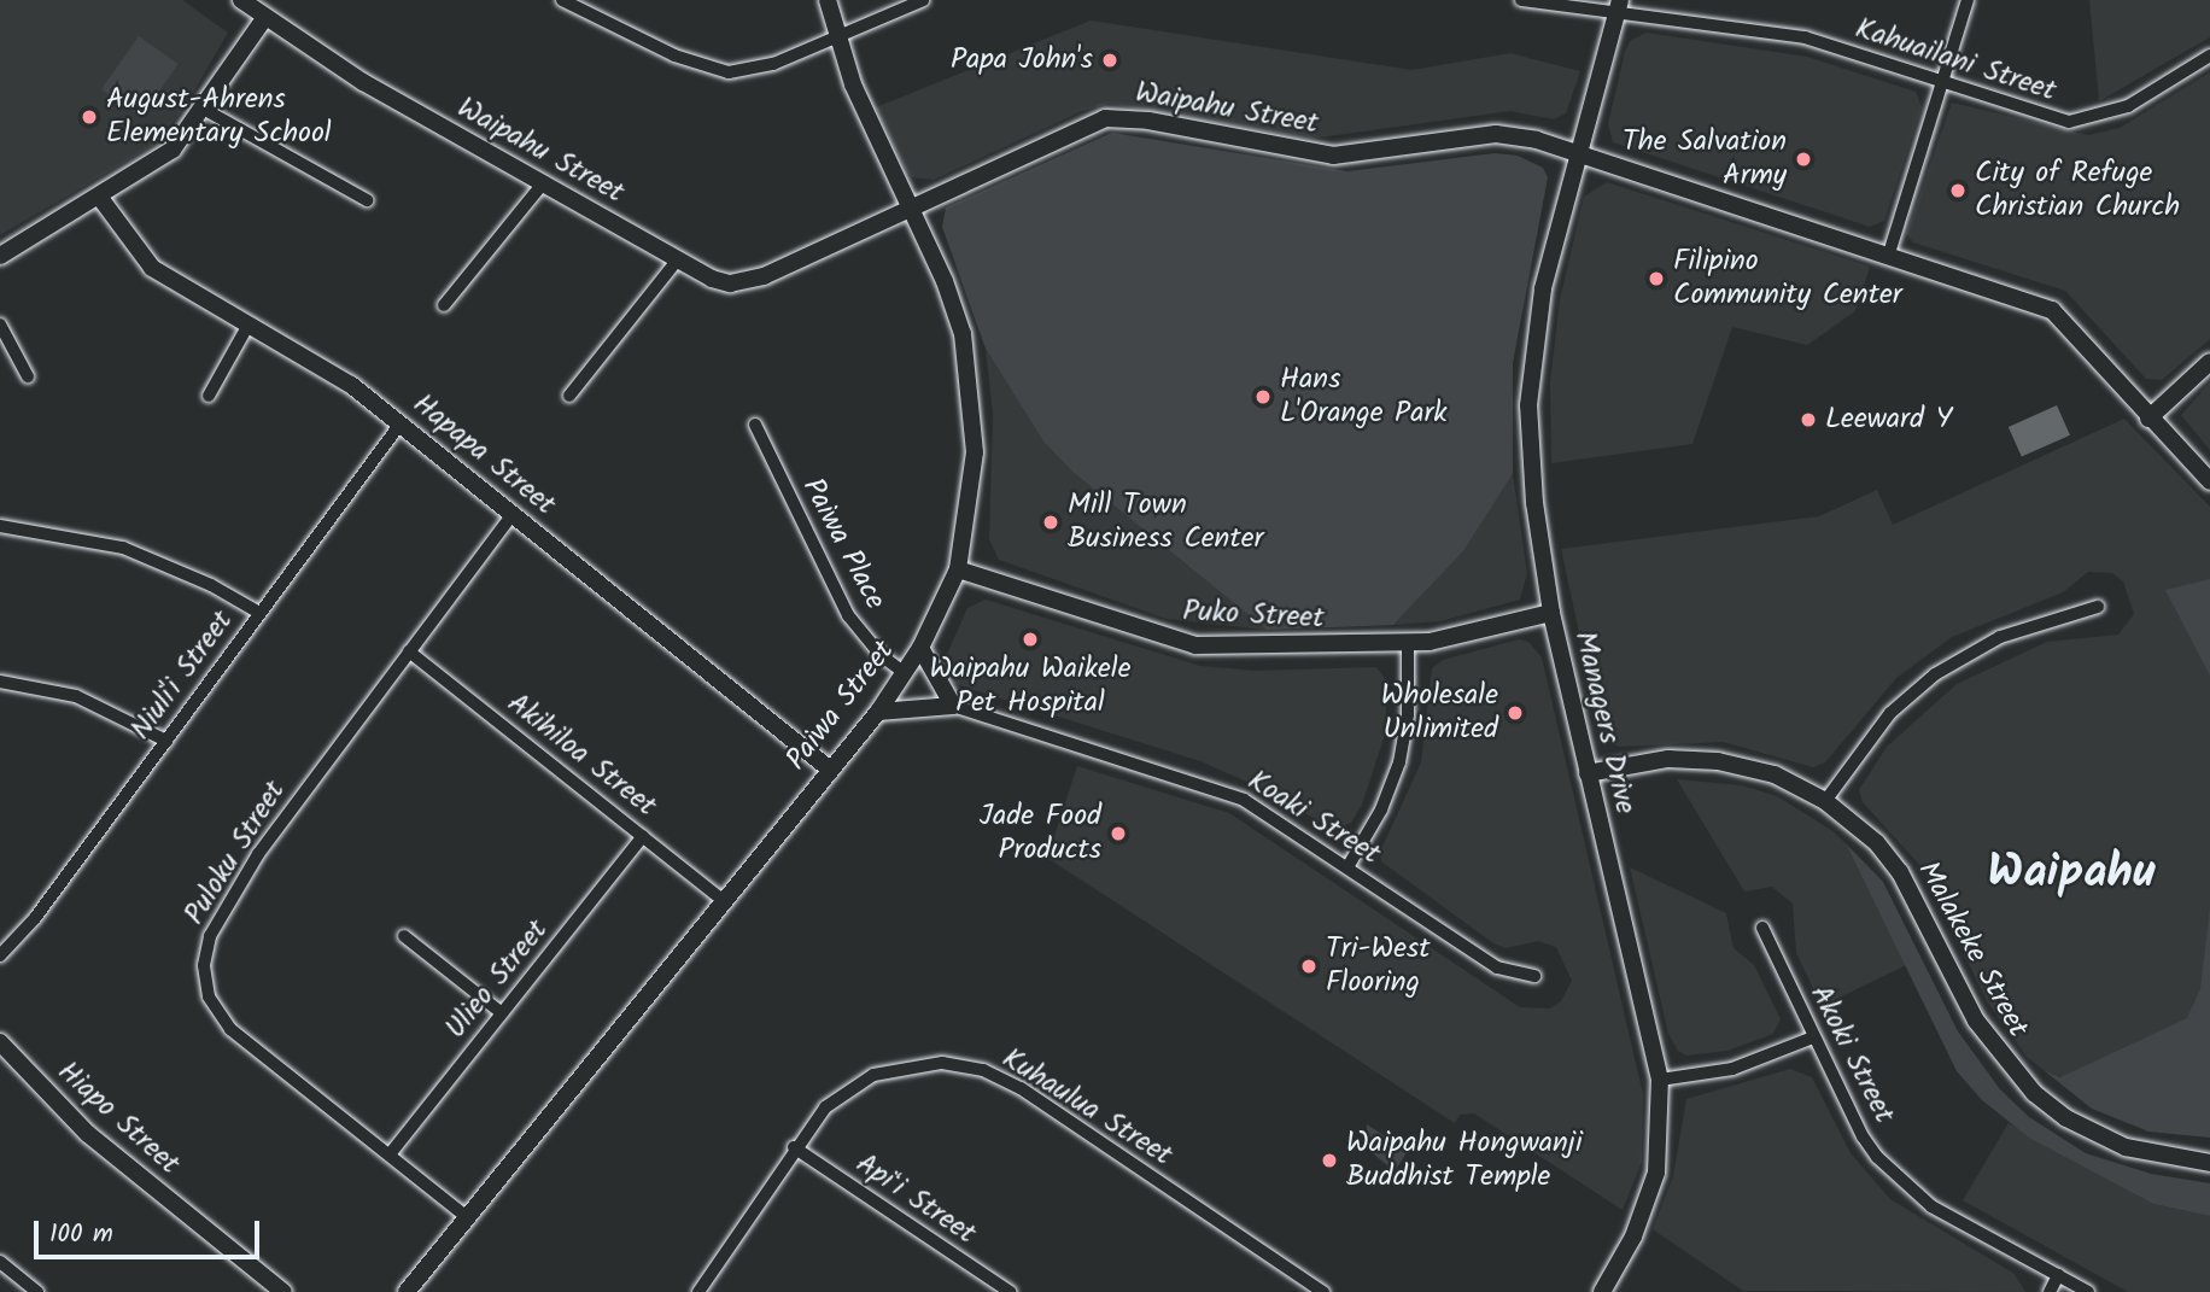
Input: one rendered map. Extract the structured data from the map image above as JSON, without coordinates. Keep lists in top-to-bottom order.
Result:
{
  "streets": {
    "street": [
      "Kahuailani Street",
      "Waipahu Street",
      "Hapapa Street",
      "Paiwa Place",
      "Puko Street",
      "Niuli'i Street",
      "Paiwa Street",
      "Managers Drive",
      "Akihiloa Street",
      "Koaki Street",
      "Puloku Street",
      "Malakeke Street",
      "Ulieo Street",
      "Akoki Street",
      "Kuhaulua Street",
      "Hiapo Street",
      "Apiʻi Street"
    ]
  },
  "crossings": [
    ["Kahuailani Street", "Managers Drive"],
    ["Waipahu Street", "Paiwa Street"],
    ["Waipahu Street", "Managers Drive"],
    ["Hapapa Street", "Niuli'i Street"],
    ["Hapapa Street", "Paiwa Street"],
    ["Hapapa Street", "Puloku Street"],
    ["Paiwa Place", "Paiwa Street"],
    ["Puko Street", "Paiwa Street"],
    ["Puko Street", "Managers Drive"],
    ["Paiwa Street", "Akihiloa Street"],
    ["Paiwa Street", "Puloku Street"],
    ["Managers Drive", "Malakeke Street"],
    ["Akihiloa Street", "Puloku Street"],
    ["Akihiloa Street", "Ulieo Street"],
    ["Puloku Street", "Ulieo Street"],
    ["Kuhaulua Street", "Apiʻi Street"]
  ],
  "districts": ["Waipahu"],
  "places": [
    "Papa John's",
    "August-Ahrens Elementary School",
    "The Salvation Army",
    "City of Refuge Christian Church",
    "Filipino Community Center",
    "Hans L'Orange Park",
    "Leeward Y",
    "Mill Town Business Center",
    "Waipahu Waikele Pet Hospital",
    "Wholesale Unlimited",
    "Jade Food Products",
    "Tri-West Flooring",
    "Waipahu Hongwanji Buddhist Temple"
  ],
  "scale_bar": "100 m"
}
